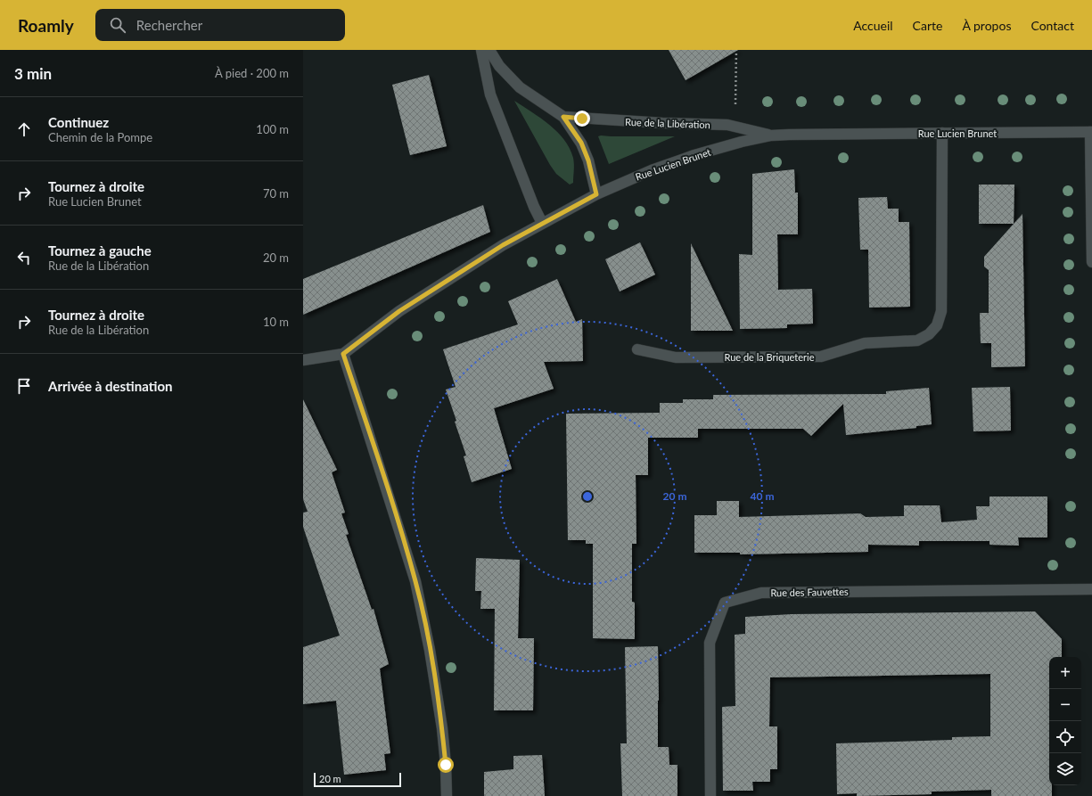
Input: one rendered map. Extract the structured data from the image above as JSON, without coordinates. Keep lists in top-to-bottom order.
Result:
{
  "streets": {
    "street": [
      "Rue de la Libération",
      "Rue Lucien Brunet",
      "Rue de la Briqueterie",
      "Rue des Fauvettes"
    ]
  },
  "crossings": [
    ["Rue de la Libération", "Rue Lucien Brunet"],
    ["Rue Lucien Brunet", "Rue de la Briqueterie"]
  ],
  "scale_bar": "20 m",
  "page": {
    "header": "Roamly",
    "search": "Rechercher",
    "nav": [
      "Accueil",
      "Carte",
      "À propos",
      "Contact"
    ],
    "heading": ["3 min", "À pied · 200 m"],
    "list": [
      ["Continuez", "Chemin de la Pompe", "100 m"],
      ["Tournez à droite", "Rue Lucien Brunet", "70 m"],
      ["Tournez à gauche", "Rue de la Libération", "20 m"],
      ["Tournez à droite", "Rue de la Libération", "10 m"],
      "Arrivée à destination"
    ],
    "map_buttons": ["+", "−"],
    "scale": "20 m"
  },
  "rings": ["20 m", "40 m"]
}
